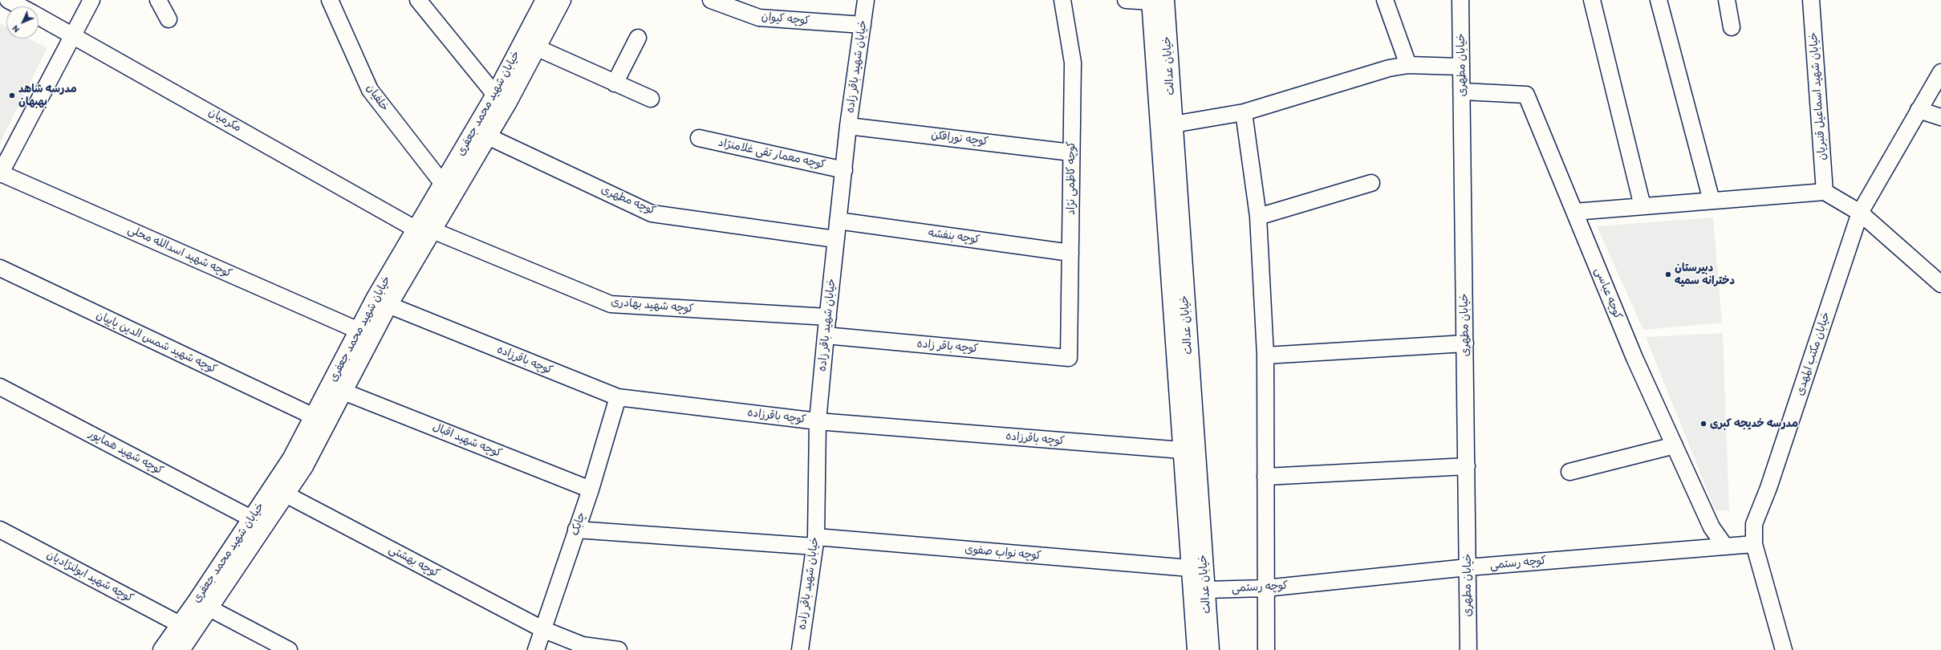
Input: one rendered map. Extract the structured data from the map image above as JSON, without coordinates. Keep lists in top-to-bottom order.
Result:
{
  "streets": {
    "street": [
      "کوچه کیوان",
      "خیابان مطهری",
      "خیابان عدالت",
      "خیابان شهید باقر زاده",
      "خیابان شهید اسماعیل قنبریان",
      "خلفیان",
      "خیابان شهید محمد جعفری",
      "مکرمیان",
      "کوچه نورافکن",
      "کوچه معمار تقی غلامنژاد",
      "کوچه کاظمی نژاد",
      "کوچه مطهری",
      "کوچه بنفشه",
      "کوچه شهید اسدالله محلی",
      "کوچه عباسی",
      "کوچه شهید بهادری",
      "کوچه شهید شمس الدین پاپیان",
      "کوچه باقر زاده",
      "خیابان مکتب المهدی",
      "کوچه باقرزاده",
      "کوچه شهید اقبال",
      "کوچه شهید هماپور",
      "چابک",
      "کوچه نواب صفوی",
      "کوچه بهشتی",
      "کوچه رستمی",
      "کوچه شهید ابولنژادیان"
    ]
  },
  "crossings": [
    ["کوچه کیوان", "خیابان شهید باقر زاده"],
    ["خیابان مطهری", "کوچه عباسی"],
    ["خیابان مطهری", "کوچه رستمی"],
    ["خیابان عدالت", "کوچه باقرزاده"],
    ["خیابان عدالت", "کوچه نواب صفوی"],
    ["خیابان عدالت", "کوچه رستمی"],
    ["خیابان شهید باقر زاده", "کوچه نورافکن"],
    ["خیابان شهید باقر زاده", "کوچه معمار تقی غلامنژاد"],
    ["خیابان شهید باقر زاده", "کوچه مطهری"],
    ["خیابان شهید باقر زاده", "کوچه بنفشه"],
    ["خیابان شهید باقر زاده", "کوچه شهید بهادری"],
    ["خیابان شهید باقر زاده", "کوچه باقر زاده"],
    ["خیابان شهید باقر زاده", "کوچه باقرزاده"],
    ["خیابان شهید باقر زاده", "کوچه نواب صفوی"],
    ["خلفیان", "خیابان شهید محمد جعفری"],
    ["خیابان شهید محمد جعفری", "مکرمیان"],
    ["خیابان شهید محمد جعفری", "کوچه مطهری"],
    ["خیابان شهید محمد جعفری", "کوچه شهید اسدالله محلی"],
    ["خیابان شهید محمد جعفری", "کوچه شهید بهادری"],
    ["خیابان شهید محمد جعفری", "کوچه شهید شمس الدین پاپیان"],
    ["خیابان شهید محمد جعفری", "کوچه باقرزاده"],
    ["خیابان شهید محمد جعفری", "کوچه شهید اقبال"],
    ["خیابان شهید محمد جعفری", "کوچه شهید هماپور"],
    ["خیابان شهید محمد جعفری", "کوچه بهشتی"],
    ["خیابان شهید محمد جعفری", "کوچه شهید ابولنژادیان"],
    ["مکرمیان", "کوچه شهید بهادری"],
    ["کوچه نورافکن", "کوچه کاظمی نژاد"],
    ["کوچه کاظمی نژاد", "کوچه بنفشه"],
    ["کوچه کاظمی نژاد", "کوچه باقر زاده"],
    ["کوچه عباسی", "کوچه رستمی"],
    ["خیابان مکتب المهدی", "کوچه رستمی"],
    ["کوچه باقرزاده", "چابک"],
    ["کوچه شهید اقبال", "چابک"],
    ["چابک", "کوچه نواب صفوی"],
    ["چابک", "کوچه بهشتی"]
  ],
  "places": ["مدرسه شاهد بهبهان", "دبیرستان دخترانه سمیه", "مدرسه خدیجه کبری"],
  "north": "bottom left"
}
